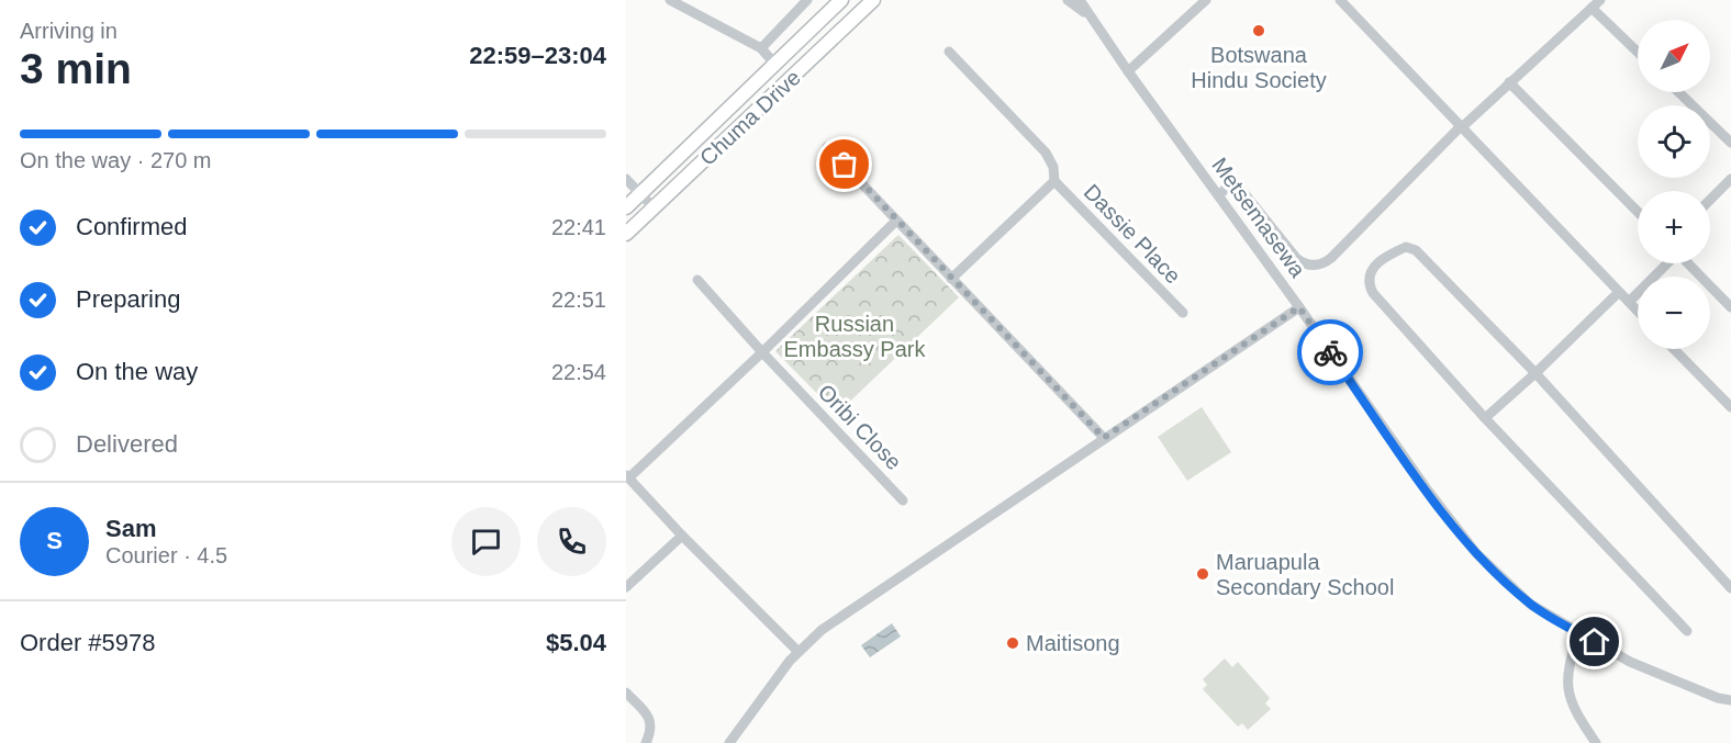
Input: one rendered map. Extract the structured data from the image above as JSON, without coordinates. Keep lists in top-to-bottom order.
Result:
{
  "streets": {
    "main road": ["Chuma Drive"],
    "street": ["Metsemasewa", "Dassie Place", "Oribi Close"]
  },
  "parks": ["Russian Embassy Park"],
  "places": ["Botswana Hindu Society", "Maruapula Secondary School", "Maitisong"],
  "north": "top right",
  "page": {
    "heading": ["3 min", "Arriving in", "22:59–23:04"],
    "panel": [
      "Sam",
      "Courier · 4.5",
      "Order #5978",
      "$5.04"
    ],
    "map_buttons": ["+", "−"],
    "bar": "On the way · 270 m",
    "list": [
      ["Confirmed", "22:41"],
      ["Preparing", "22:51"],
      ["On the way", "22:54"],
      "Delivered"
    ],
    "round": "S"
  }
}
